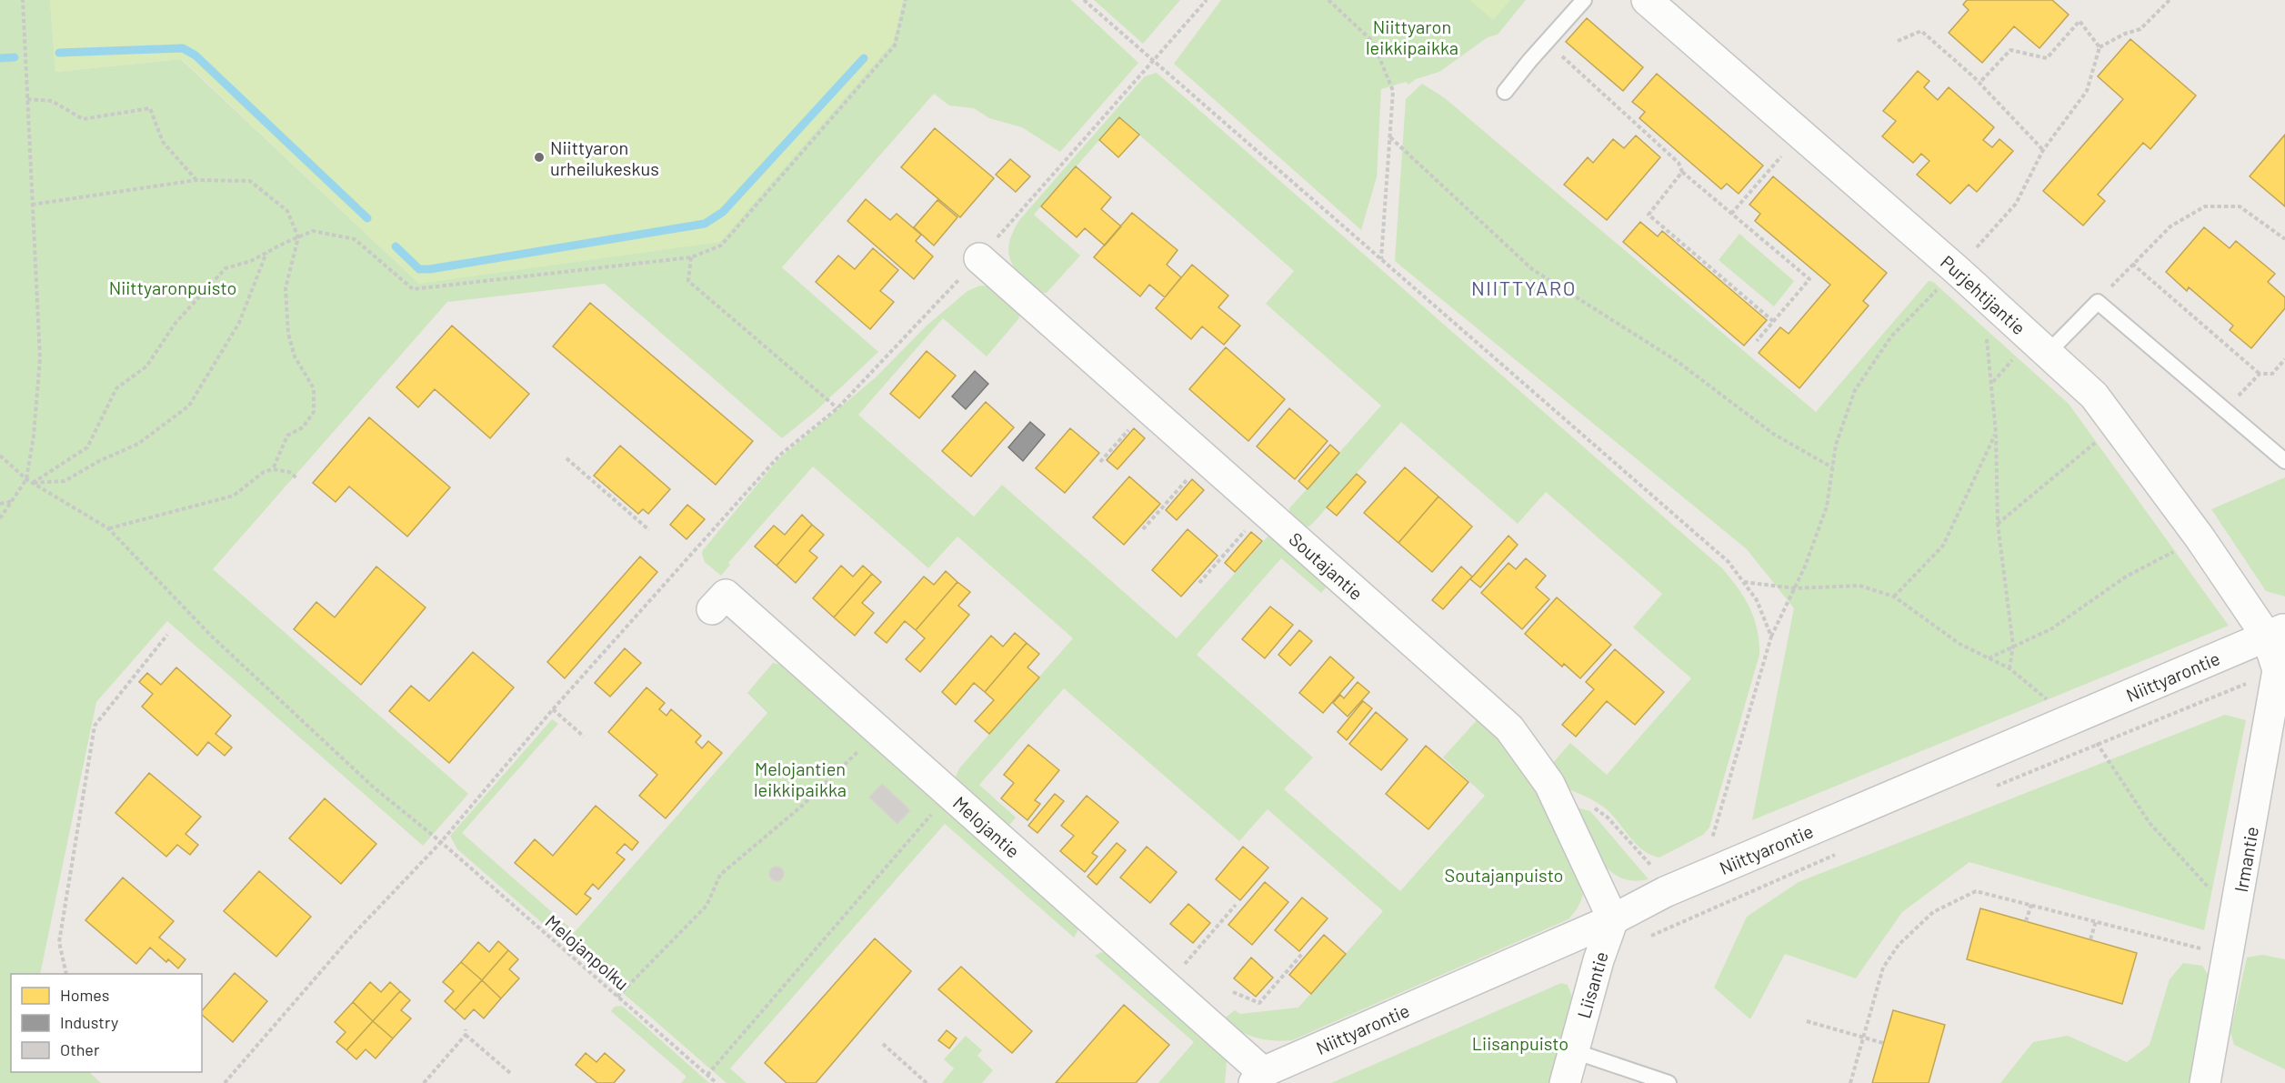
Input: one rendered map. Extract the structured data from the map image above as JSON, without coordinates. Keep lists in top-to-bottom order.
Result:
{
  "streets": {
    "street": [
      "Purjehtijantie",
      "Soutajantie",
      "Niittyarontie",
      "Melojantie",
      "Irmantie",
      "Liisantie"
    ],
    "path": ["Melojanpolku"]
  },
  "crossings": [
    ["Purjehtijantie", "Niittyarontie"],
    ["Purjehtijantie", "Irmantie"],
    ["Soutajantie", "Niittyarontie"],
    ["Soutajantie", "Liisantie"],
    ["Niittyarontie", "Melojantie"],
    ["Niittyarontie", "Irmantie"],
    ["Niittyarontie", "Liisantie"]
  ],
  "districts": ["NIITTYARO"],
  "parks": [
    "Niittyaron leikkipaikka",
    "Niittyaronpuisto",
    "Melojantien leikkipaikka",
    "Soutajanpuisto",
    "Liisanpuisto"
  ],
  "places": ["Niittyaron urheilukeskus"],
  "legend": ["Homes", "Industry", "Other"]
}
